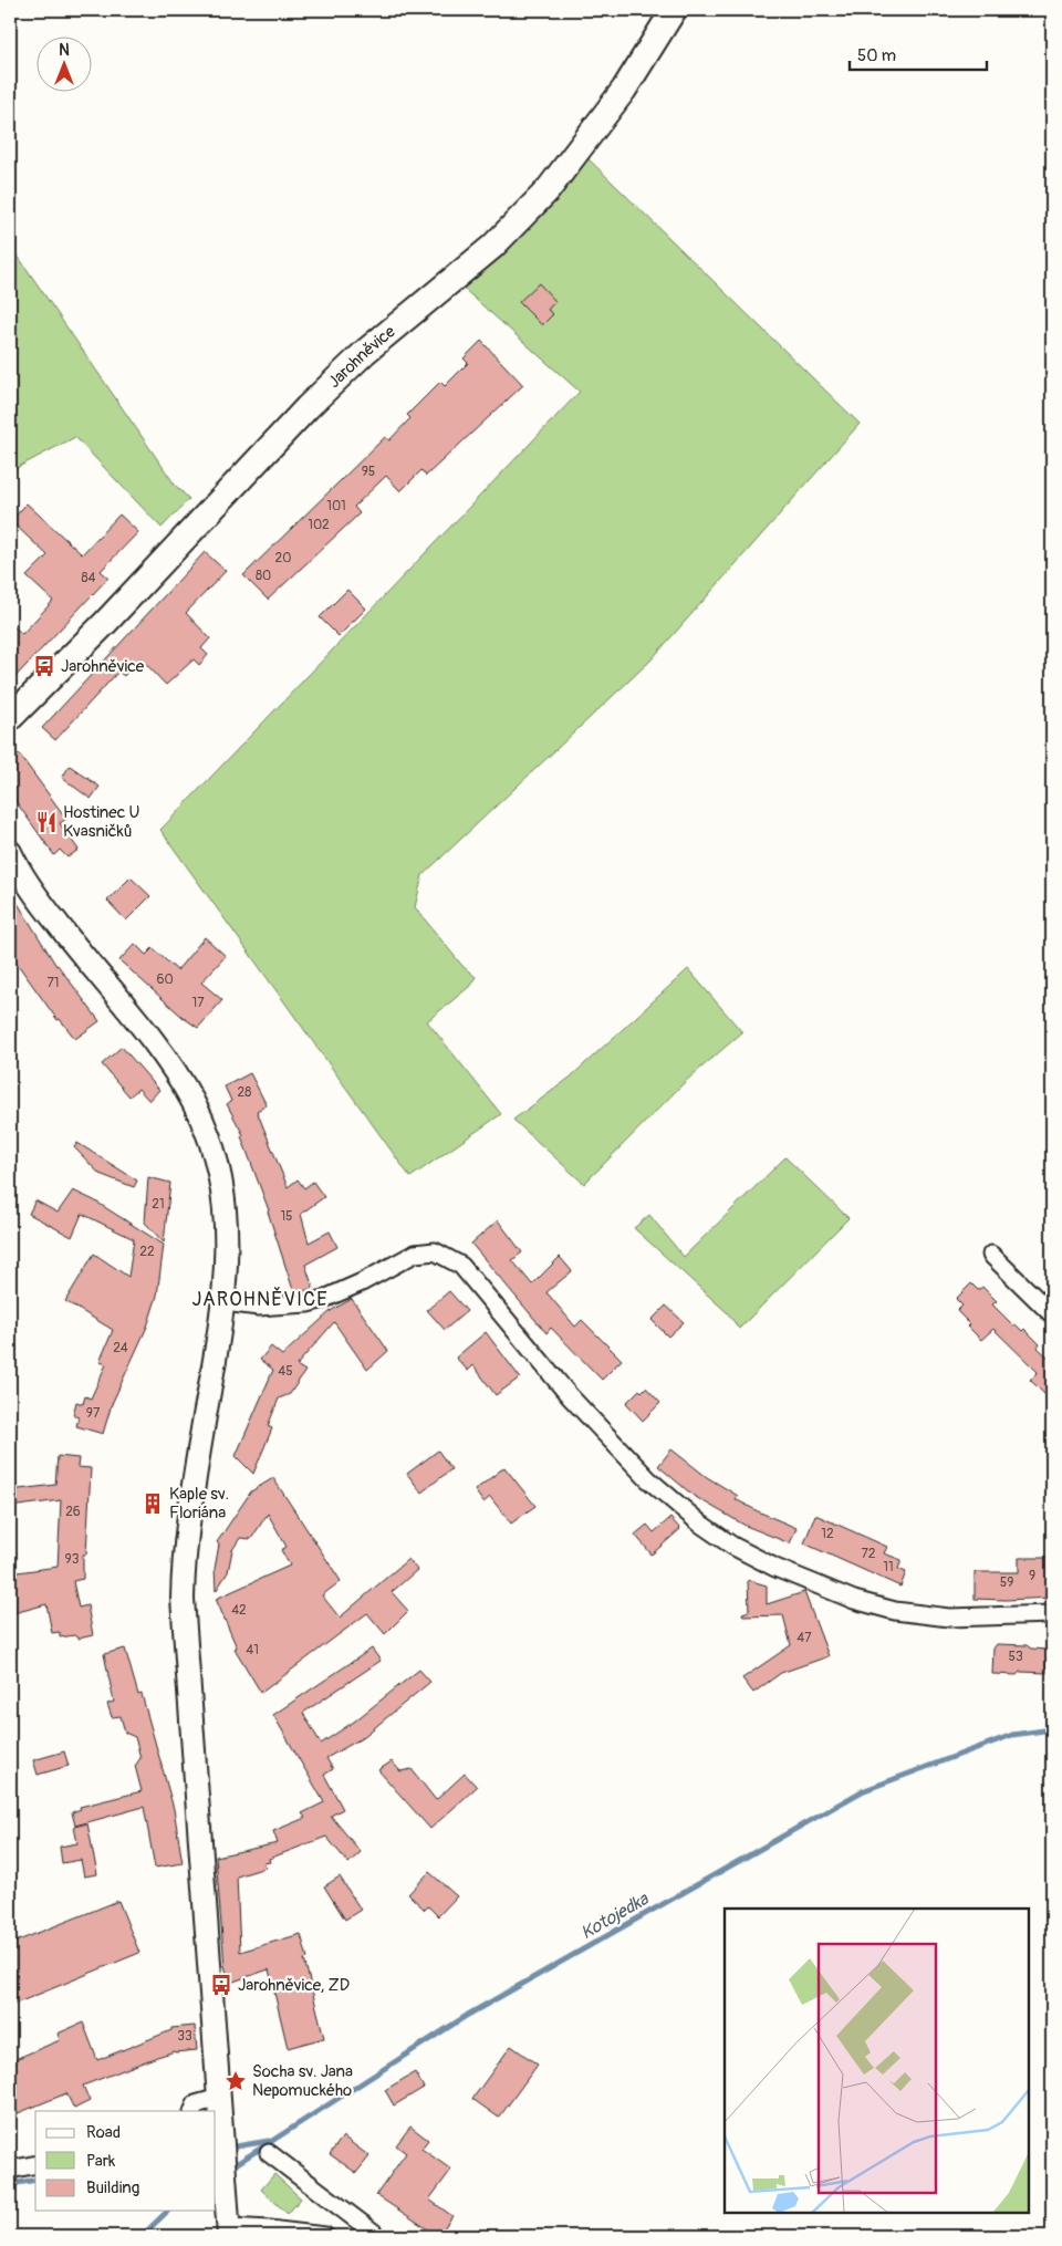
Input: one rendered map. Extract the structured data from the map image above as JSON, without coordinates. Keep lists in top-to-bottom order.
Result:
{
  "streets": {
    "main road": ["Jarohněvice"]
  },
  "districts": ["JAROHNĚVICE"],
  "water": ["Kotojedka"],
  "places": {
    "bus stop": ["Jarohněvice", "Jarohněvice, ZD"],
    "restaurant": ["Hostinec U Kvasničků"],
    "building": ["Kaple sv. Floriána"],
    "place": ["Socha sv. Jana Nepomuckého"]
  },
  "house_numbers": [
    "95",
    "101",
    "102",
    "20",
    "80",
    "84",
    "60",
    "71",
    "17",
    "28",
    "21",
    "15",
    "22",
    "24",
    "45",
    "97",
    "26",
    "12",
    "72",
    "93",
    "11",
    "9",
    "59",
    "42",
    "47",
    "41",
    "53",
    "33"
  ],
  "legend": ["Road", "Park", "Building"],
  "scale_bar": "50 m",
  "north": "top"
}
